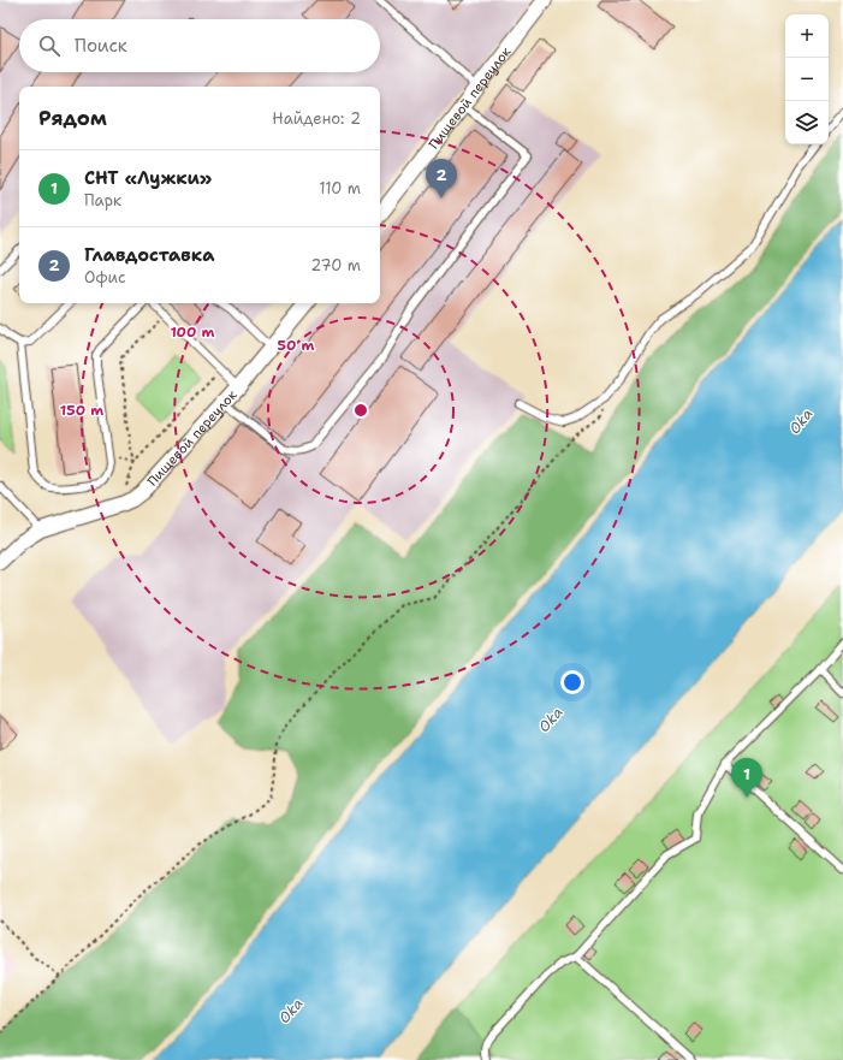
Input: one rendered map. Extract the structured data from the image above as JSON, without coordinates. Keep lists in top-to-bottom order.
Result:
{
  "streets": {
    "street": ["Пищевой переулок"]
  },
  "water": ["Oka"],
  "page": {
    "map_buttons": ["+", "−"],
    "search": "Поиск",
    "heading": ["Рядом", "Найдено: 2"],
    "list": [
      {
        "mark": "1",
        "name": "СНТ «Лужки»",
        "note": "Парк",
        "value": "110 m"
      },
      {
        "mark": "2",
        "name": "Главдоставка",
        "note": "Офис",
        "value": "270 m"
      }
    ],
    "pins": ["2", "1"]
  },
  "rings": ["100 m", "50 m", "150 m"]
}
